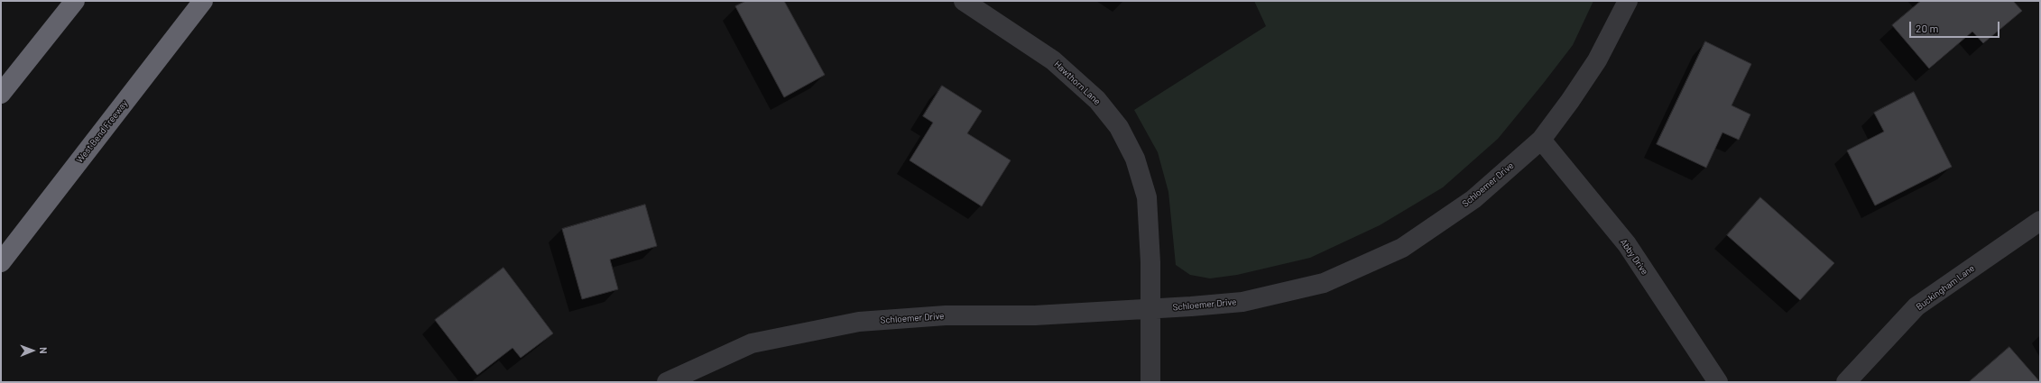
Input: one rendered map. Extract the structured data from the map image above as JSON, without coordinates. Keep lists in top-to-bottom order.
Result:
{
  "streets": {
    "highway": ["West Bend Freeway"],
    "street": [
      "Hawthorn Lane",
      "Schloemer Drive",
      "Abby Drive",
      "Buckingham Lane"
    ]
  },
  "crossings": [
    ["Hawthorn Lane", "Schloemer Drive"],
    ["Schloemer Drive", "Abby Drive"]
  ],
  "scale_bar": "20 m",
  "north": "right"
}
